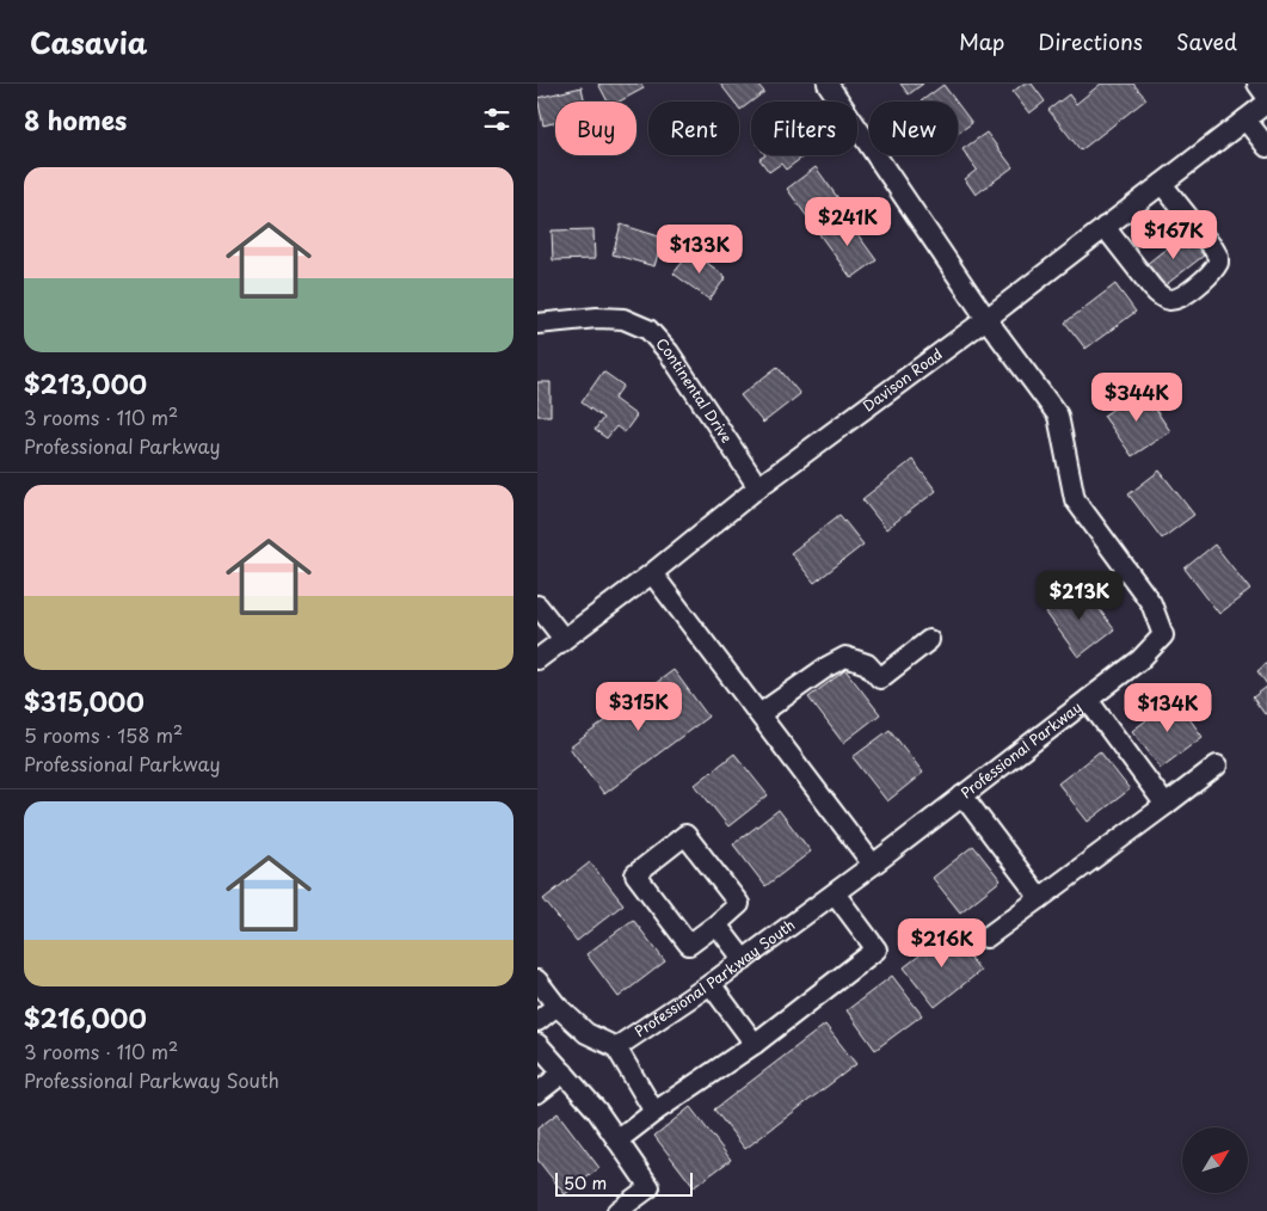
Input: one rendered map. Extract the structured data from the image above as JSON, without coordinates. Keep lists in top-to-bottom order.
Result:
{
  "streets": {
    "street": [
      "Davison Road",
      "Continental Drive",
      "Professional Parkway",
      "Professional Parkway South"
    ]
  },
  "crossings": [
    ["Davison Road", "Continental Drive"],
    ["Davison Road", "Professional Parkway"],
    ["Professional Parkway", "Professional Parkway South"]
  ],
  "scale_bar": "50 m",
  "north": "top right",
  "page": {
    "header": "Casavia",
    "nav": ["Map", "Directions", "Saved"],
    "heading": "8 homes",
    "chip": [
      "Buy",
      "Rent",
      "Filters",
      "New"
    ],
    "list": [
      {
        "name": "$213,000",
        "note": "3 rooms · 110 m² · Professional Parkway"
      },
      {
        "name": "$315,000",
        "note": "5 rooms · 158 m² · Professional Parkway"
      },
      {
        "name": "$216,000",
        "note": "3 rooms · 110 m² · Professional Parkway South"
      }
    ],
    "price": [
      "$241K",
      "$167K",
      "$133K",
      "$344K",
      "$213K",
      "$315K",
      "$134K",
      "$216K"
    ],
    "scale": "50 m"
  }
}
